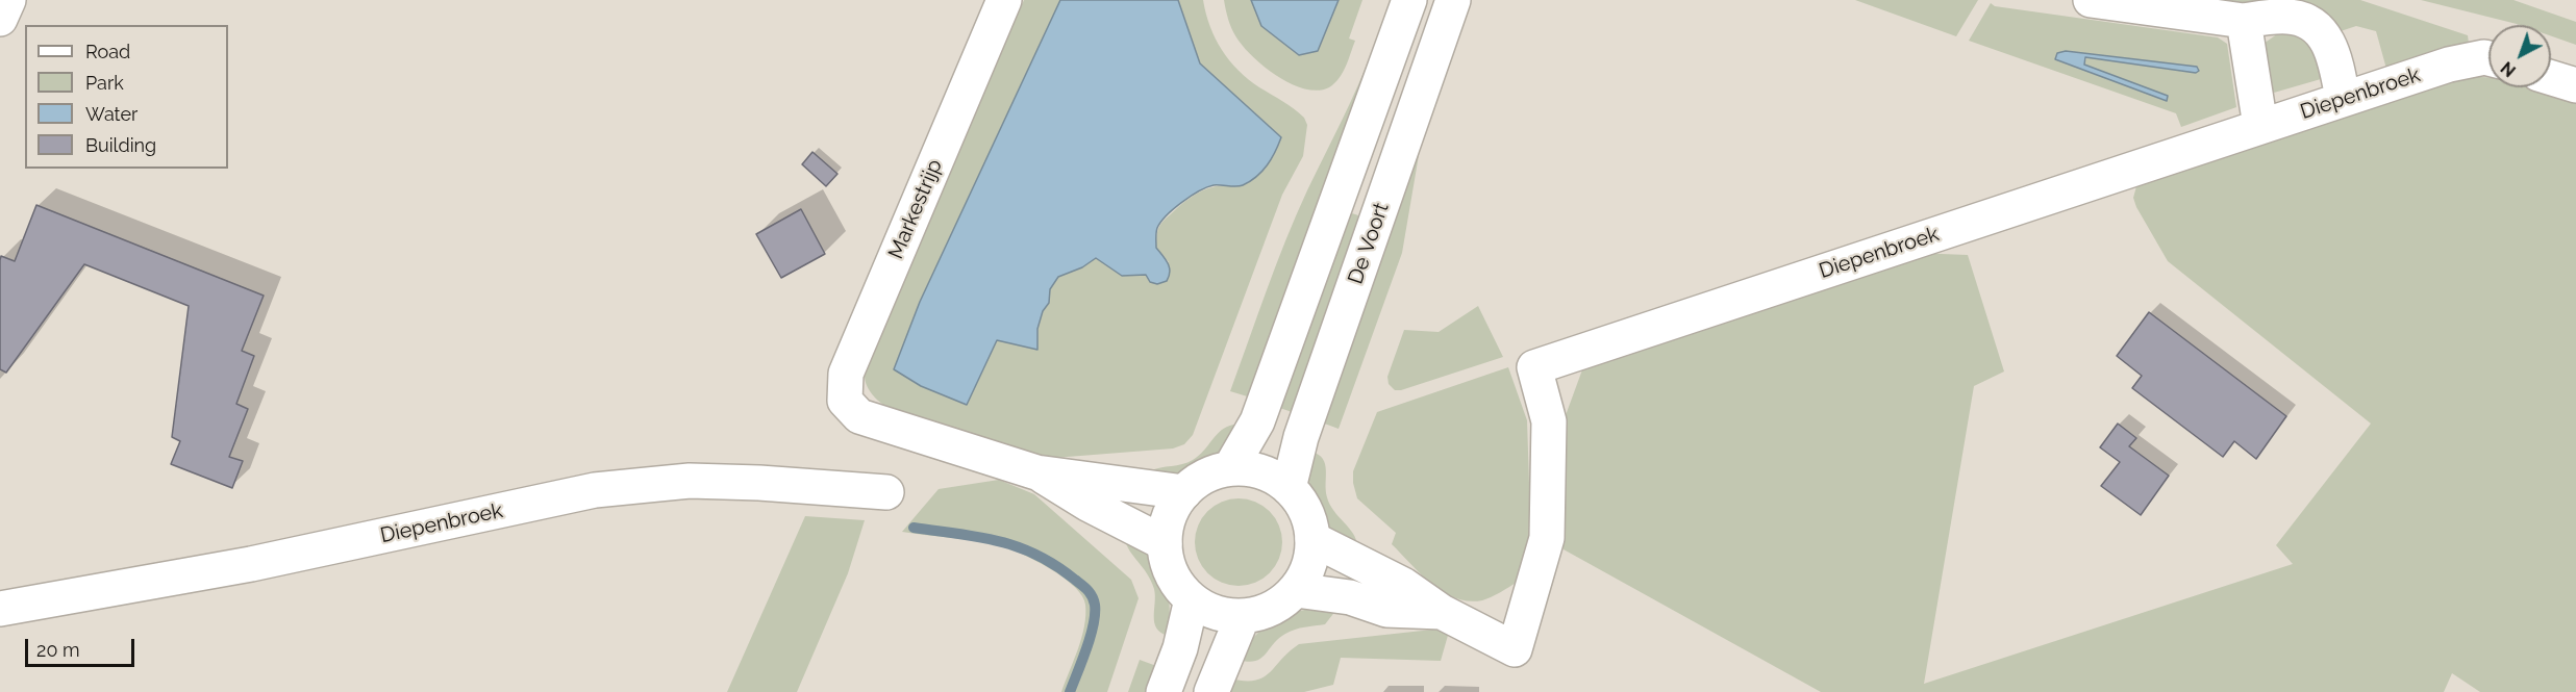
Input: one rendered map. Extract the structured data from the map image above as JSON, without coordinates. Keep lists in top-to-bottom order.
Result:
{
  "streets": {
    "street": ["Diepenbroek", "Markestrijp", "De Voort"]
  },
  "legend": [
    "Road",
    "Park",
    "Water",
    "Building"
  ],
  "scale_bar": "20 m",
  "north": "bottom left"
}
